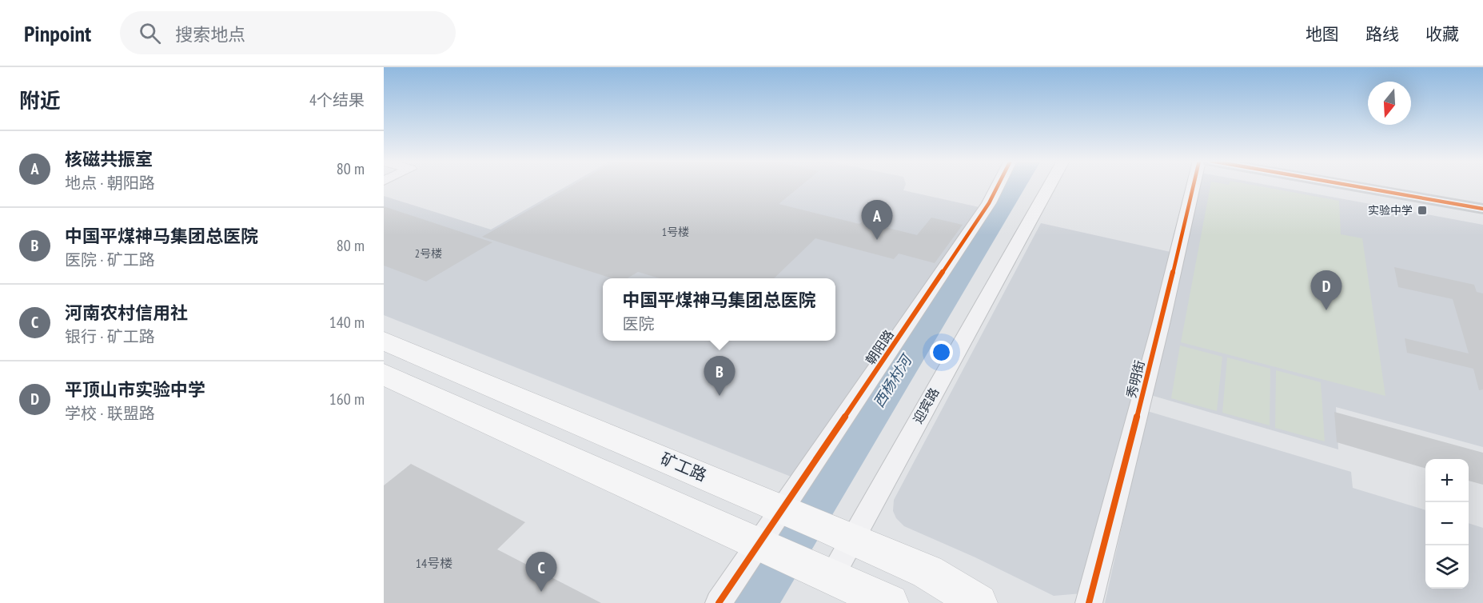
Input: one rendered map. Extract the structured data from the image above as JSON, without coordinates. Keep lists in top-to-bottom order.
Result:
{
  "streets": {
    "main road": ["矿工路"],
    "street": ["朝阳路", "秀明街", "迎宾路"]
  },
  "crossings": [
    ["朝阳路", "矿工路"],
    ["迎宾路", "矿工路"]
  ],
  "water": ["西杨村河"],
  "places": {
    "transit": ["实验中学"]
  },
  "house_numbers": ["1号楼", "2号楼", "14号楼"],
  "north": "bottom",
  "page": {
    "header": "Pinpoint",
    "search": "搜索地点",
    "nav": ["地图", "路线", "收藏"],
    "heading": ["附近", "4个结果"],
    "list": [
      {
        "mark": "A",
        "name": "核磁共振室",
        "note": "地点 · 朝阳路",
        "value": "80 m"
      },
      {
        "mark": "B",
        "name": "中国平煤神马集团总医院",
        "note": "医院 · 矿工路",
        "value": "80 m"
      },
      {
        "mark": "C",
        "name": "河南农村信用社",
        "note": "银行 · 矿工路",
        "value": "140 m"
      },
      {
        "mark": "D",
        "name": "平顶山市实验中学",
        "note": "学校 · 联盟路",
        "value": "160 m"
      }
    ],
    "pins": [
      "A",
      "D",
      "B",
      "C"
    ],
    "popup": ["中国平煤神马集团总医院", "医院"],
    "map_buttons": ["+", "−"]
  }
}
